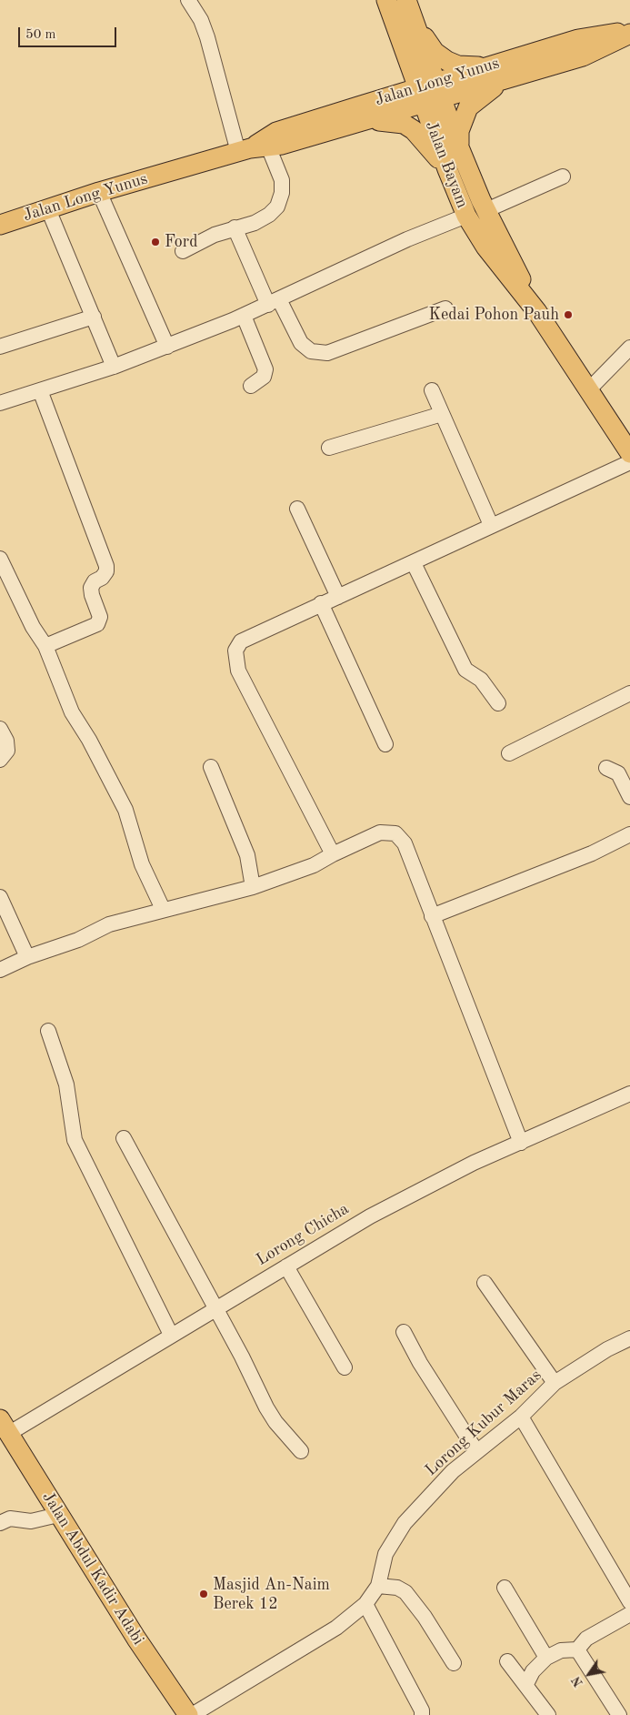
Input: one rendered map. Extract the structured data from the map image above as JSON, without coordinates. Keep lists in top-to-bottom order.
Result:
{
  "streets": {
    "main road": ["Jalan Long Yunus", "Jalan Bayam", "Jalan Abdul Kadir Adabi"],
    "street": ["Lorong Chicha", "Lorong Kubur Maras"]
  },
  "crossings": [
    ["Jalan Long Yunus", "Jalan Bayam"],
    ["Lorong Chicha", "Jalan Abdul Kadir Adabi"],
    ["Lorong Kubur Maras", "Jalan Abdul Kadir Adabi"]
  ],
  "places": ["Ford", "Kedai Pohon Pauh", "Masjid An-Naim Berek 12"],
  "scale_bar": "50 m",
  "north": "bottom left"
}
